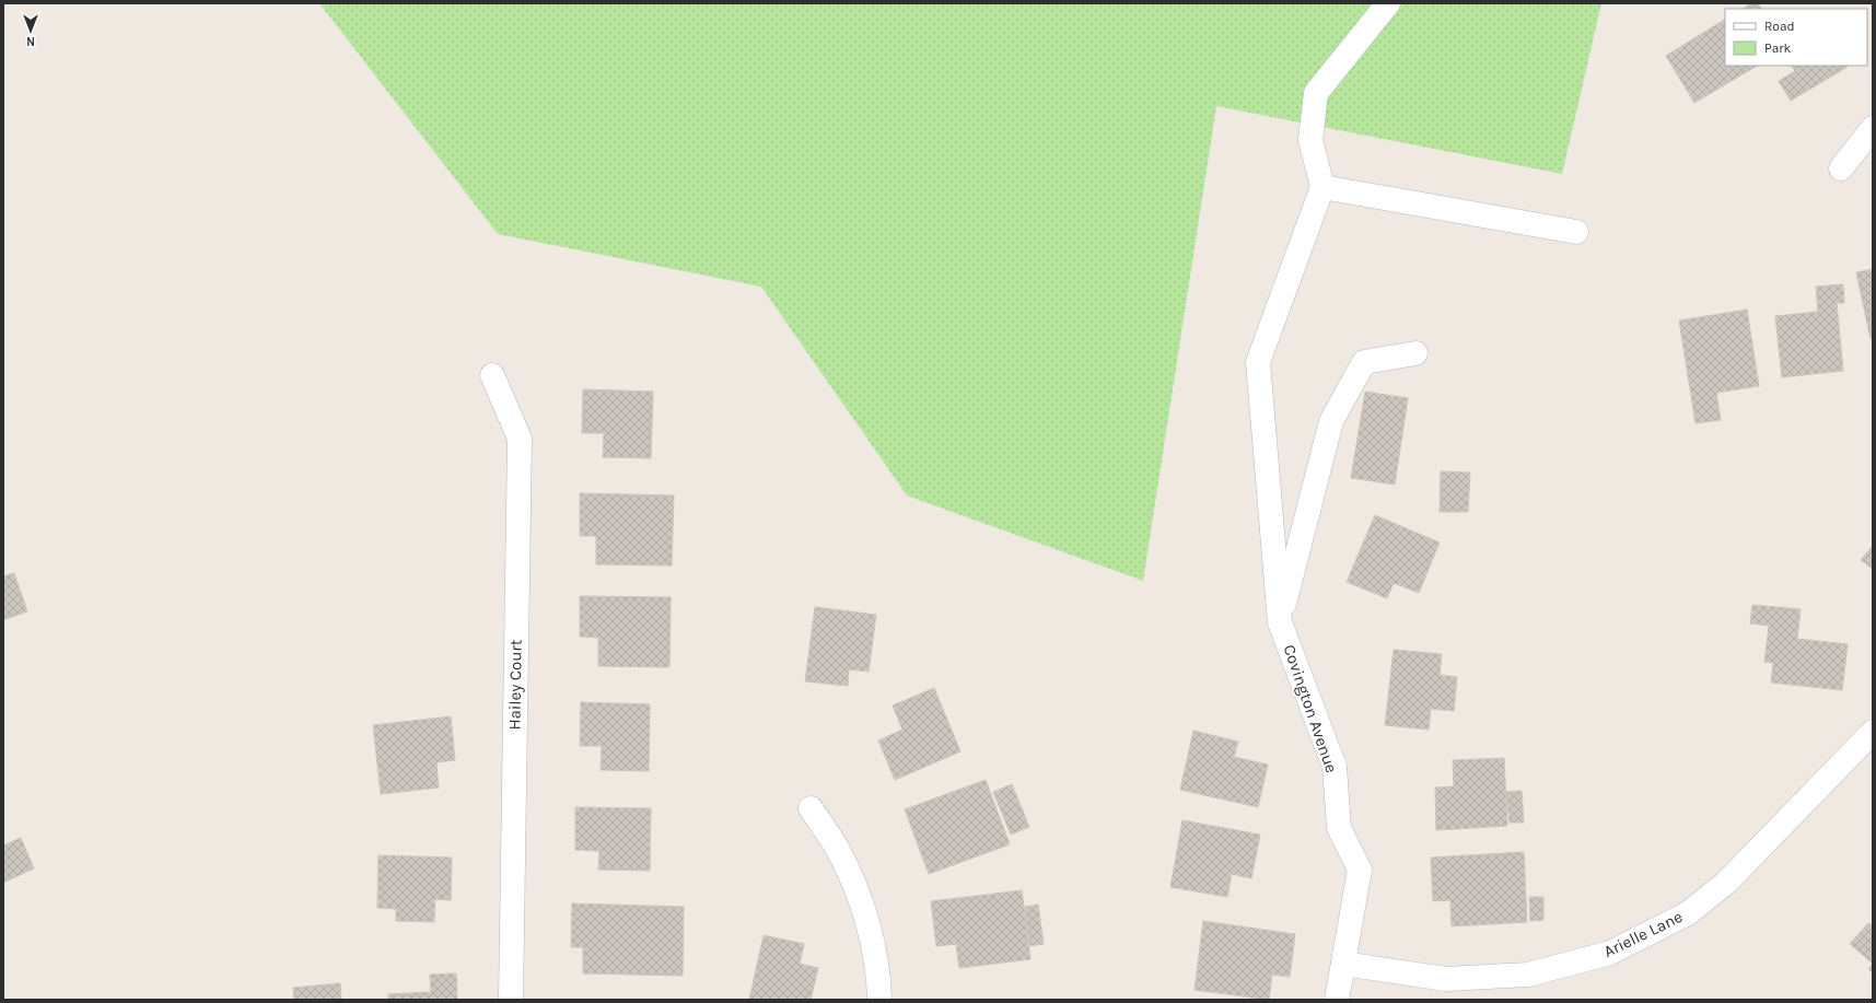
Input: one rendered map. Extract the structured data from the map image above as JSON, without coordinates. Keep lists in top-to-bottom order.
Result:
{
  "streets": {
    "street": ["Hailey Court", "Covington Avenue", "Arielle Lane"]
  },
  "crossings": [
    ["Covington Avenue", "Arielle Lane"]
  ],
  "legend": ["Road", "Park"],
  "north": "bottom"
}
